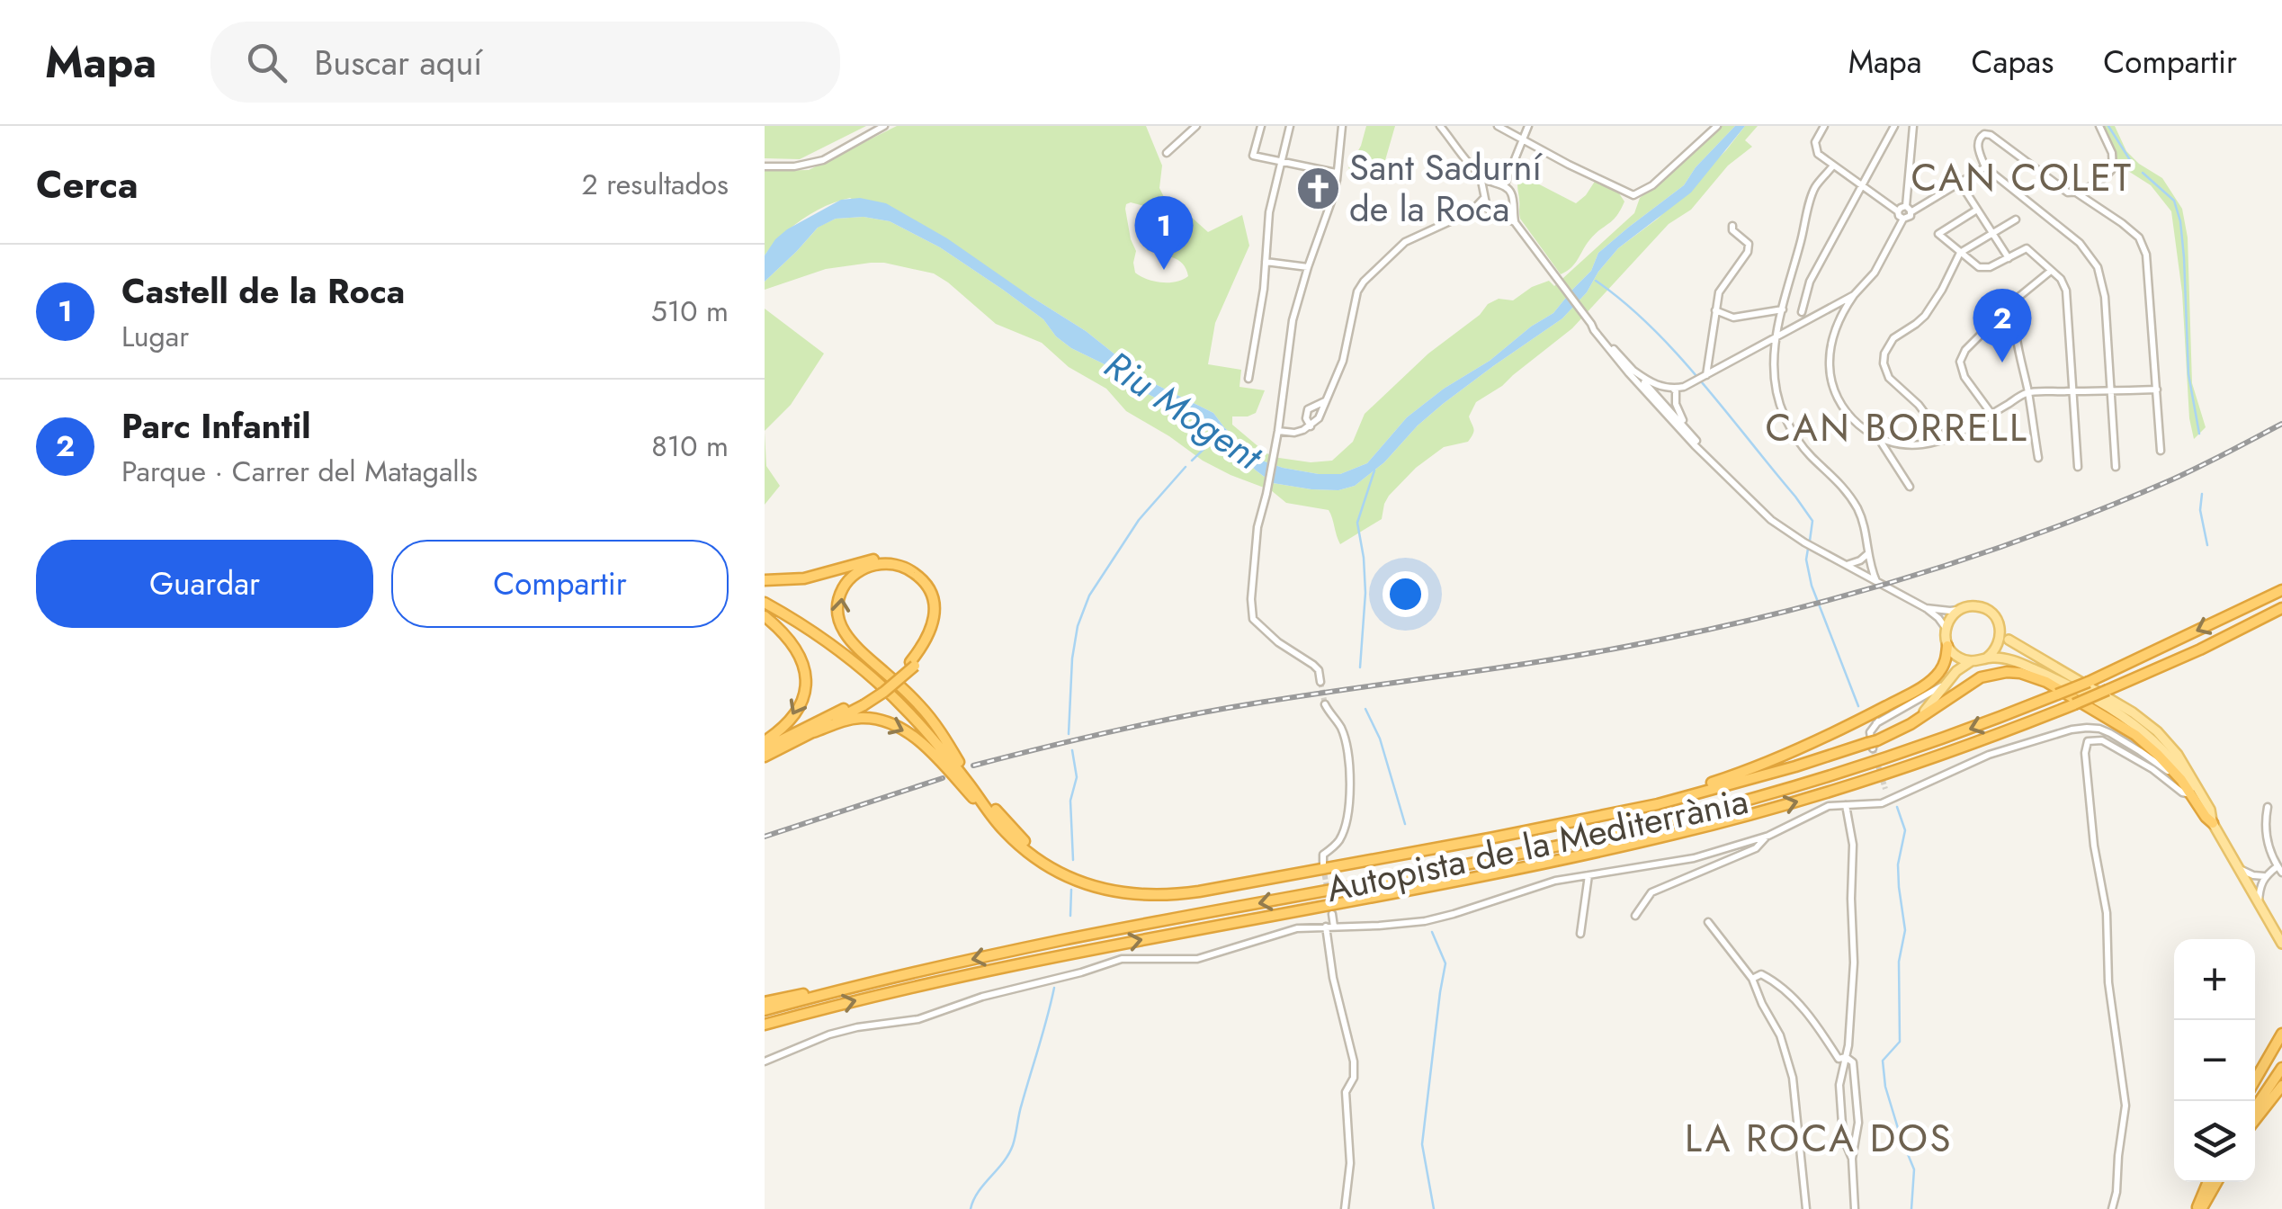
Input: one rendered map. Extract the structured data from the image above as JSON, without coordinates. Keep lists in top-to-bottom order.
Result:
{
  "streets": {
    "highway": ["Autopista de la Mediterrània"]
  },
  "districts": ["CAN COLET", "CAN BORRELL", "LA ROCA DOS"],
  "water": ["Riu Mogent"],
  "places": {
    "church": ["Sant Sadurní de la Roca"]
  },
  "page": {
    "header": "Mapa",
    "search": "Buscar aquí",
    "nav": ["Mapa", "Capas", "Compartir"],
    "heading": ["Cerca", "2 resultados"],
    "pins": ["1", "2"],
    "list": [
      {
        "mark": "1",
        "name": "Castell de la Roca",
        "note": "Lugar",
        "value": "510 m"
      },
      {
        "mark": "2",
        "name": "Parc Infantil",
        "note": "Parque · Carrer del Matagalls",
        "value": "810 m"
      }
    ],
    "buttons": ["Guardar", "Compartir"],
    "map_buttons": ["+", "−"]
  }
}
